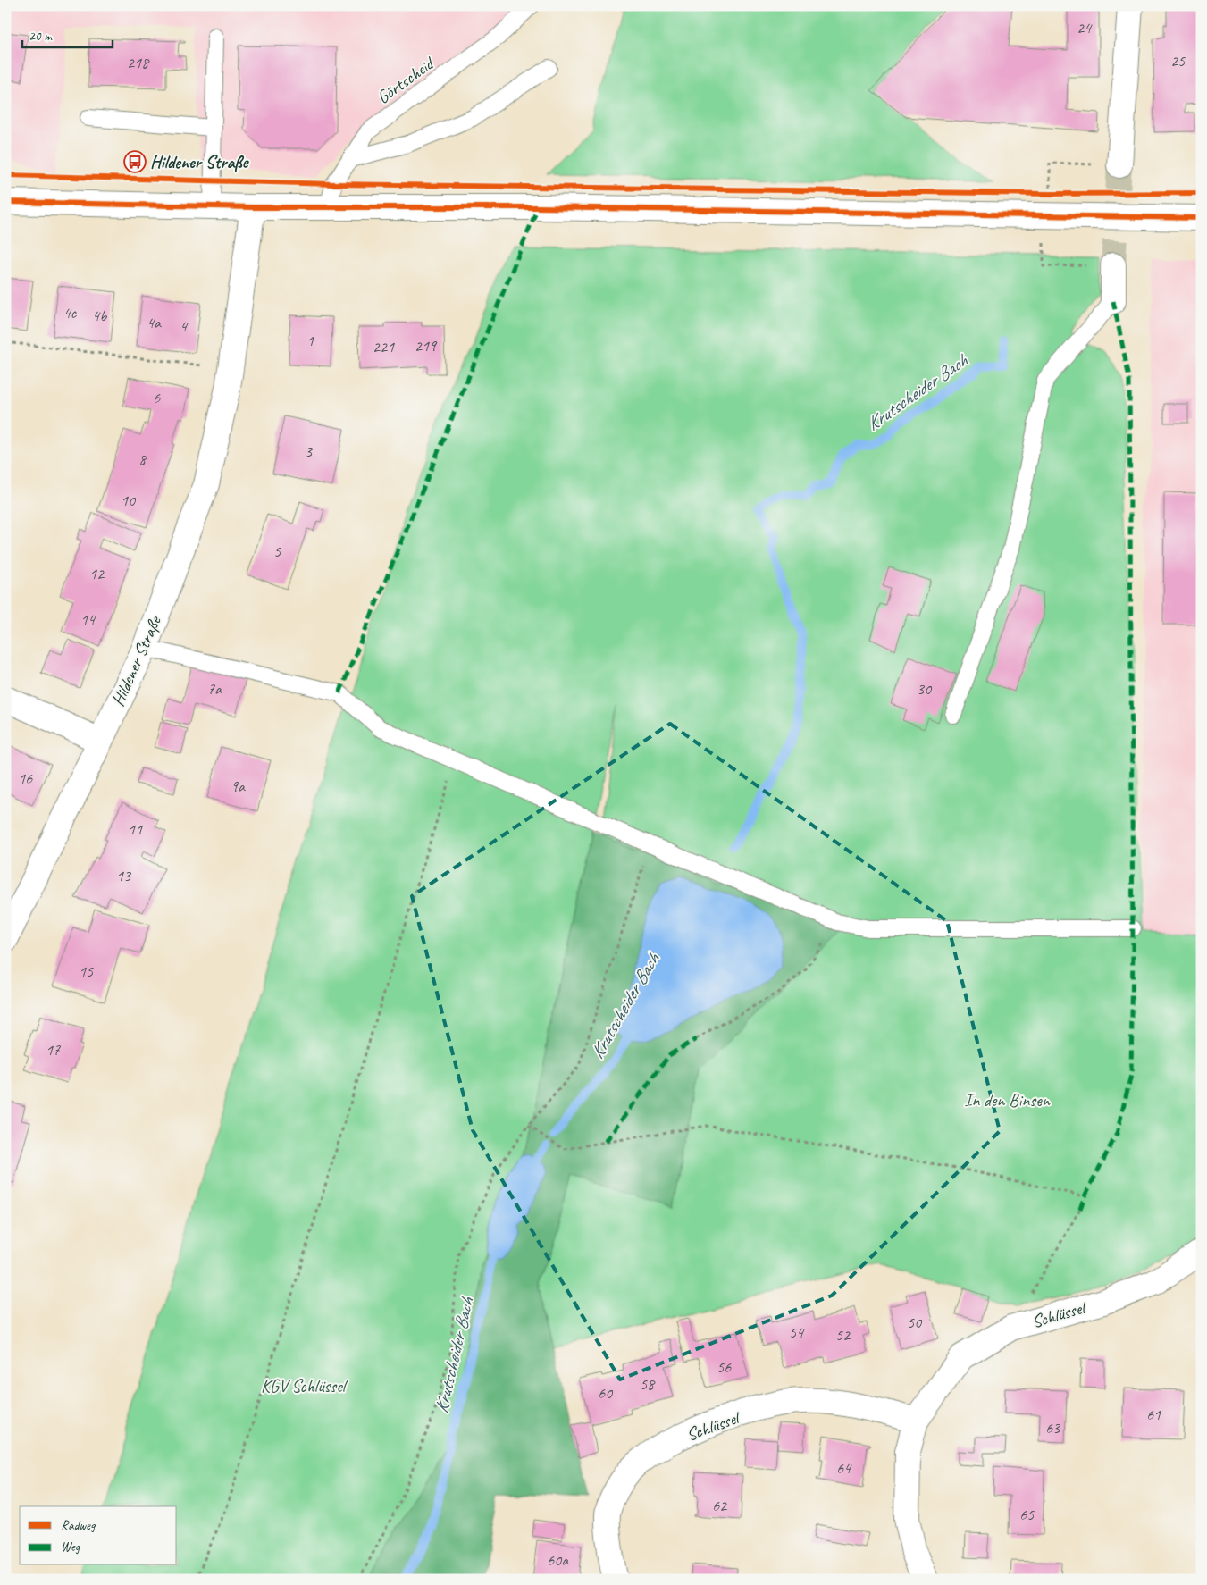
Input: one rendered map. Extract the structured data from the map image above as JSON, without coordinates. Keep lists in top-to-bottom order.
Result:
{
  "streets": {
    "street": ["Hildener Straße", "Schlüssel"],
    "lane": ["Görtscheid"]
  },
  "water": ["Krutscheider Bach"],
  "parks": ["In den Binsen", "KGV Schlüssel"],
  "places": {
    "bus stop": ["Hildener Straße"]
  },
  "house_numbers": [
    "24",
    "25",
    "218",
    "4c",
    "4b",
    "4a",
    "4",
    "1",
    "219",
    "221",
    "6",
    "3",
    "8",
    "10",
    "5",
    "12",
    "14",
    "7a",
    "30",
    "16",
    "9a",
    "11",
    "13",
    "15",
    "17",
    "50",
    "54",
    "52",
    "56",
    "58",
    "60",
    "61",
    "63",
    "64",
    "62",
    "65",
    "60a"
  ],
  "legend": ["Radweg", "Weg"],
  "scale_bar": "20 m"
}
